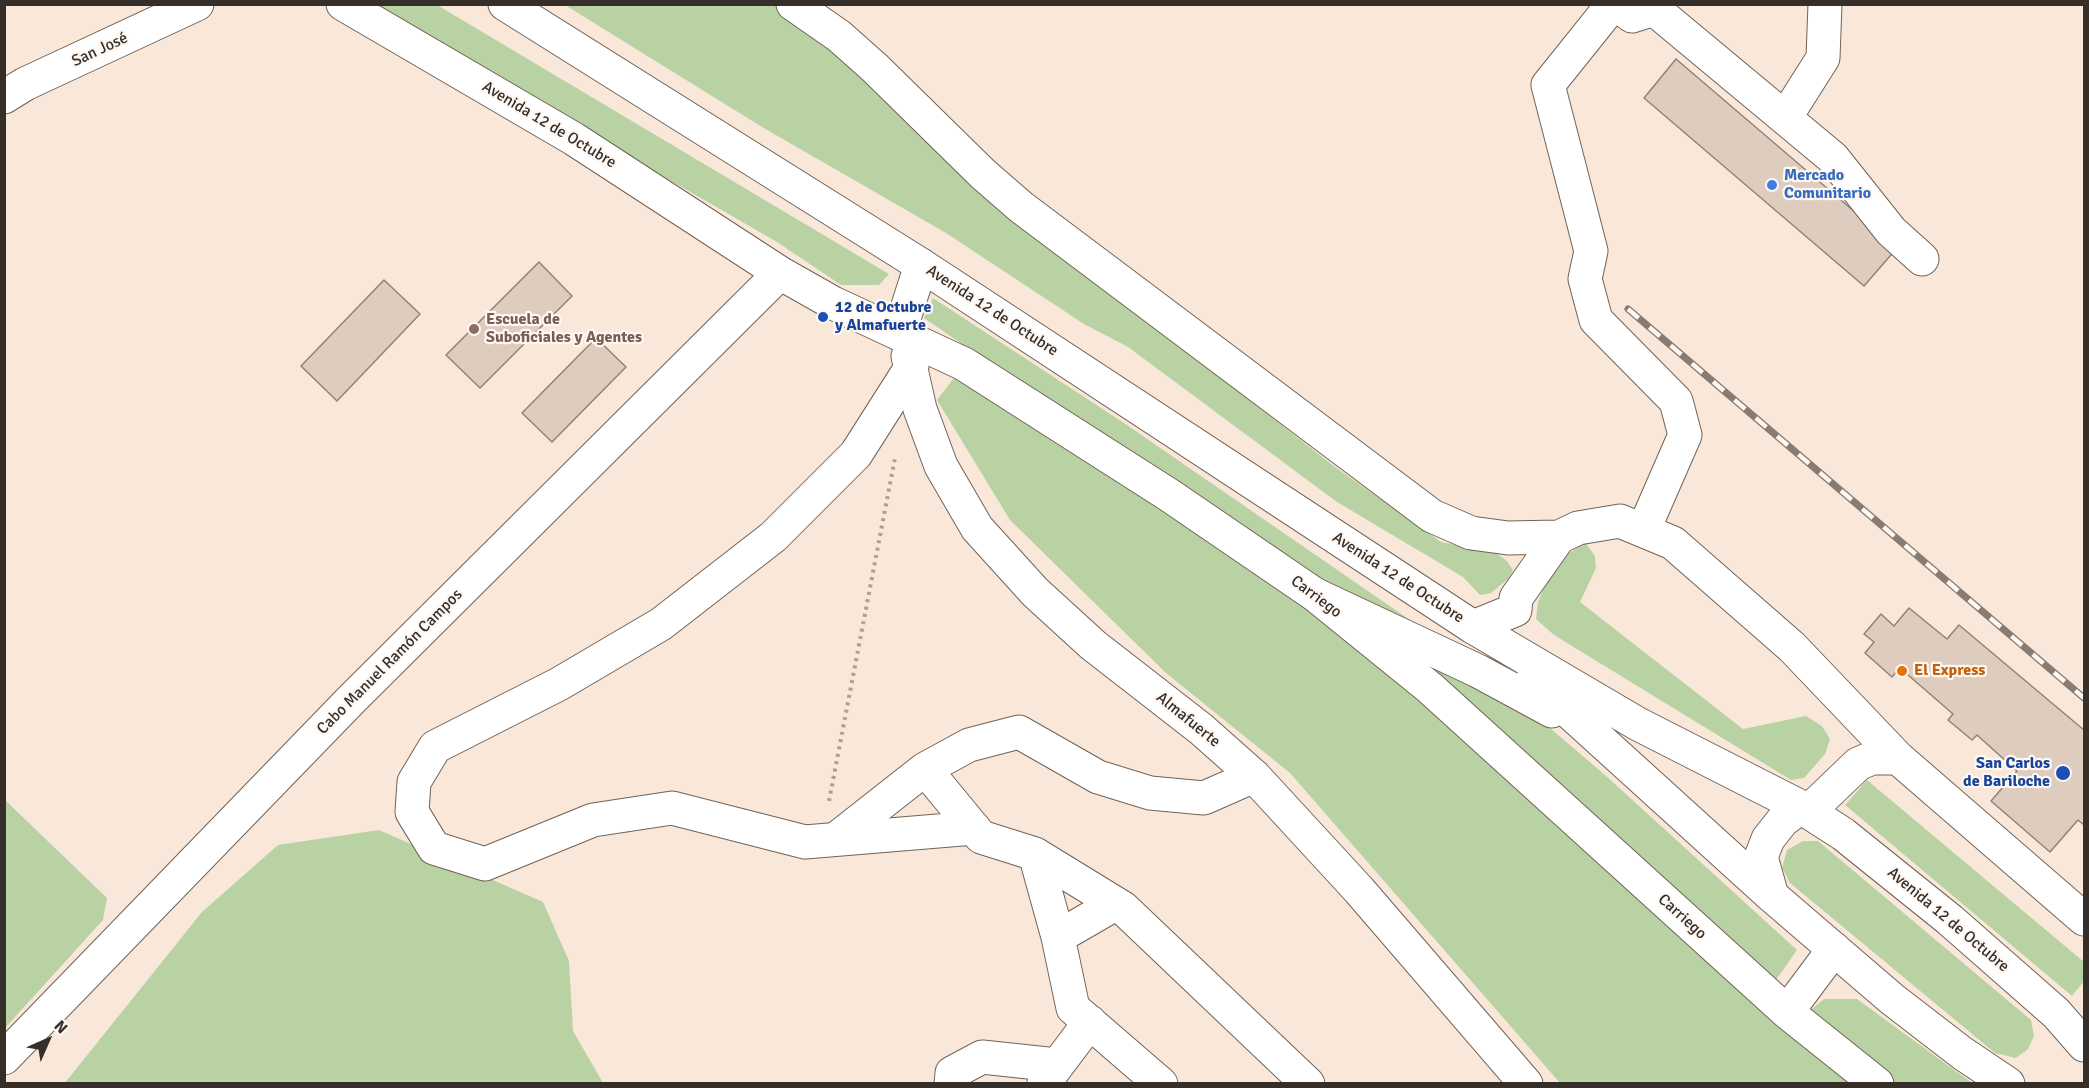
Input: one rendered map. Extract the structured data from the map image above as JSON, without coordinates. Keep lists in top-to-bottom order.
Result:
{
  "streets": {
    "street": [
      "San José",
      "Avenida 12 de Octubre",
      "Carriego",
      "Cabo Manuel Ramón Campos",
      "Almafuerte"
    ]
  },
  "crossings": [
    ["Avenida 12 de Octubre", "Carriego"],
    ["Avenida 12 de Octubre", "Cabo Manuel Ramón Campos"],
    ["Carriego", "Cabo Manuel Ramón Campos"],
    ["Carriego", "Almafuerte"]
  ],
  "places": [
    "Mercado Comunitario",
    "12 de Octubre y Almafuerte",
    "Escuela de Suboficiales y Agentes",
    "El Express",
    "San Carlos de Bariloche"
  ],
  "north": "top right"
}
